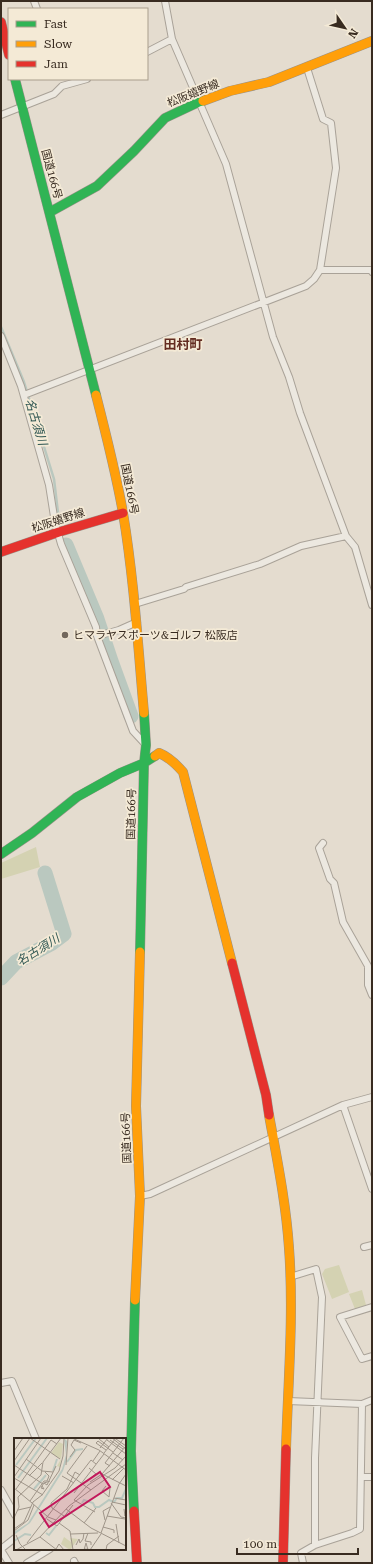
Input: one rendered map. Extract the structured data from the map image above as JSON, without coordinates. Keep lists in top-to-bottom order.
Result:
{
  "streets": {
    "main road": ["松阪嬉野線", "国道166号"]
  },
  "crossings": [
    ["松阪嬉野線", "国道166号"]
  ],
  "districts": ["田村町"],
  "water": ["名古須川"],
  "places": ["ヒマラヤスポーツ&ゴルフ 松阪店"],
  "legend": ["Fast", "Slow", "Jam"],
  "scale_bar": "100 m",
  "north": "bottom right"
}
